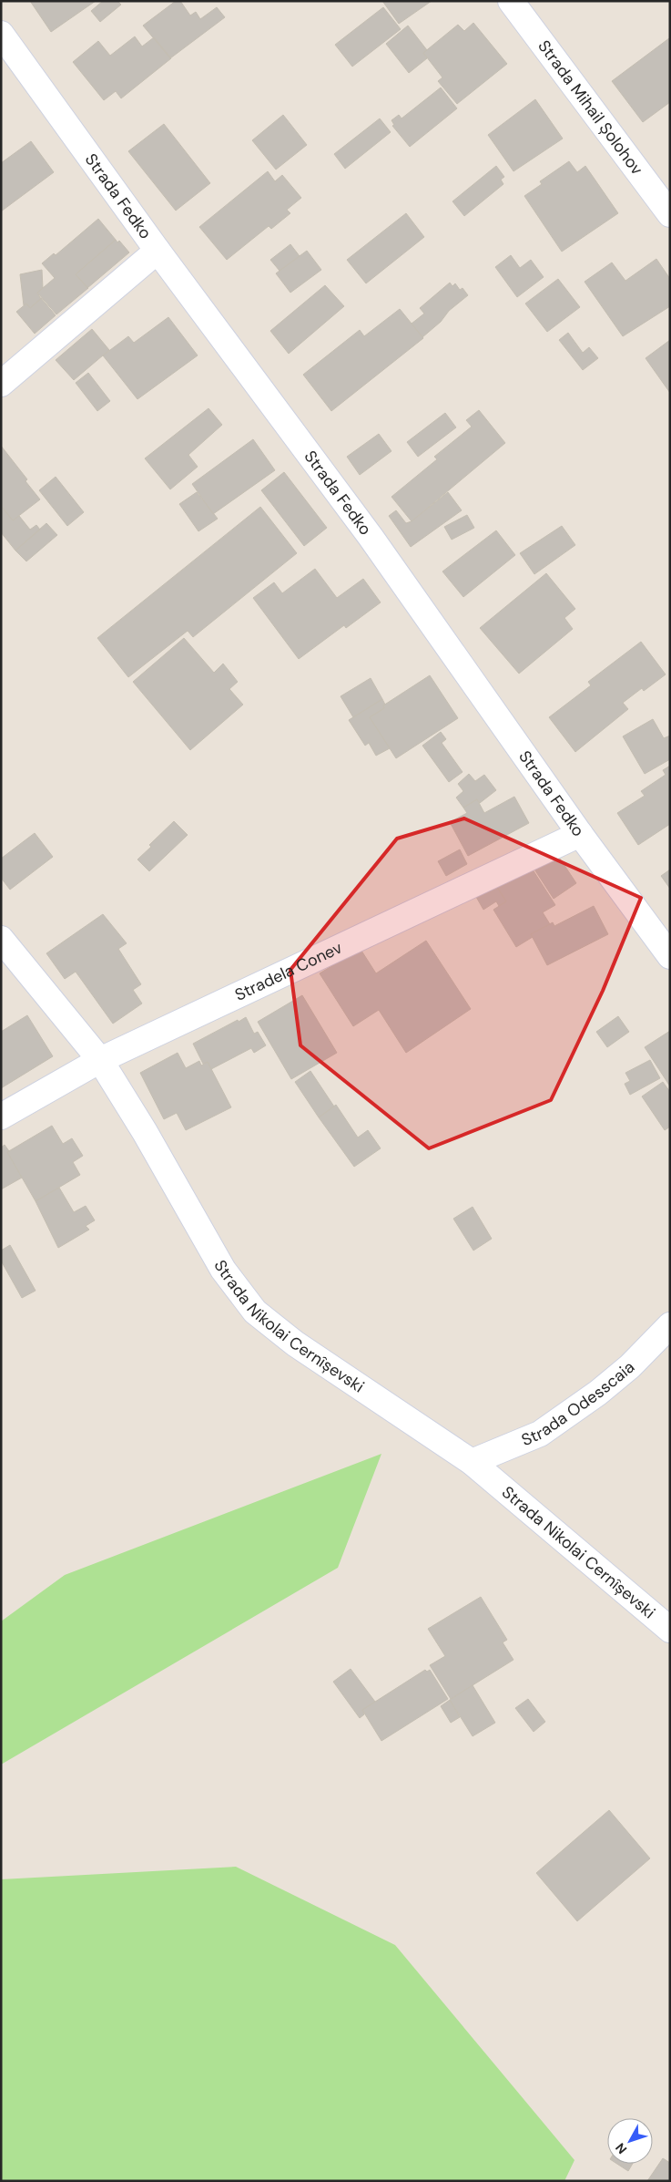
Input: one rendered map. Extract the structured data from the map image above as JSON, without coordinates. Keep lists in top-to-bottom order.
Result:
{
  "streets": {
    "street": [
      "Strada Mihail Șolohov",
      "Strada Fedko",
      "Stradela Conev",
      "Strada Nikolai Cernîșevski",
      "Strada Odesscaia"
    ]
  },
  "crossings": [
    ["Strada Fedko", "Stradela Conev"],
    ["Stradela Conev", "Strada Nikolai Cernîșevski"],
    ["Strada Nikolai Cernîșevski", "Strada Odesscaia"]
  ],
  "north": "bottom left"
}
